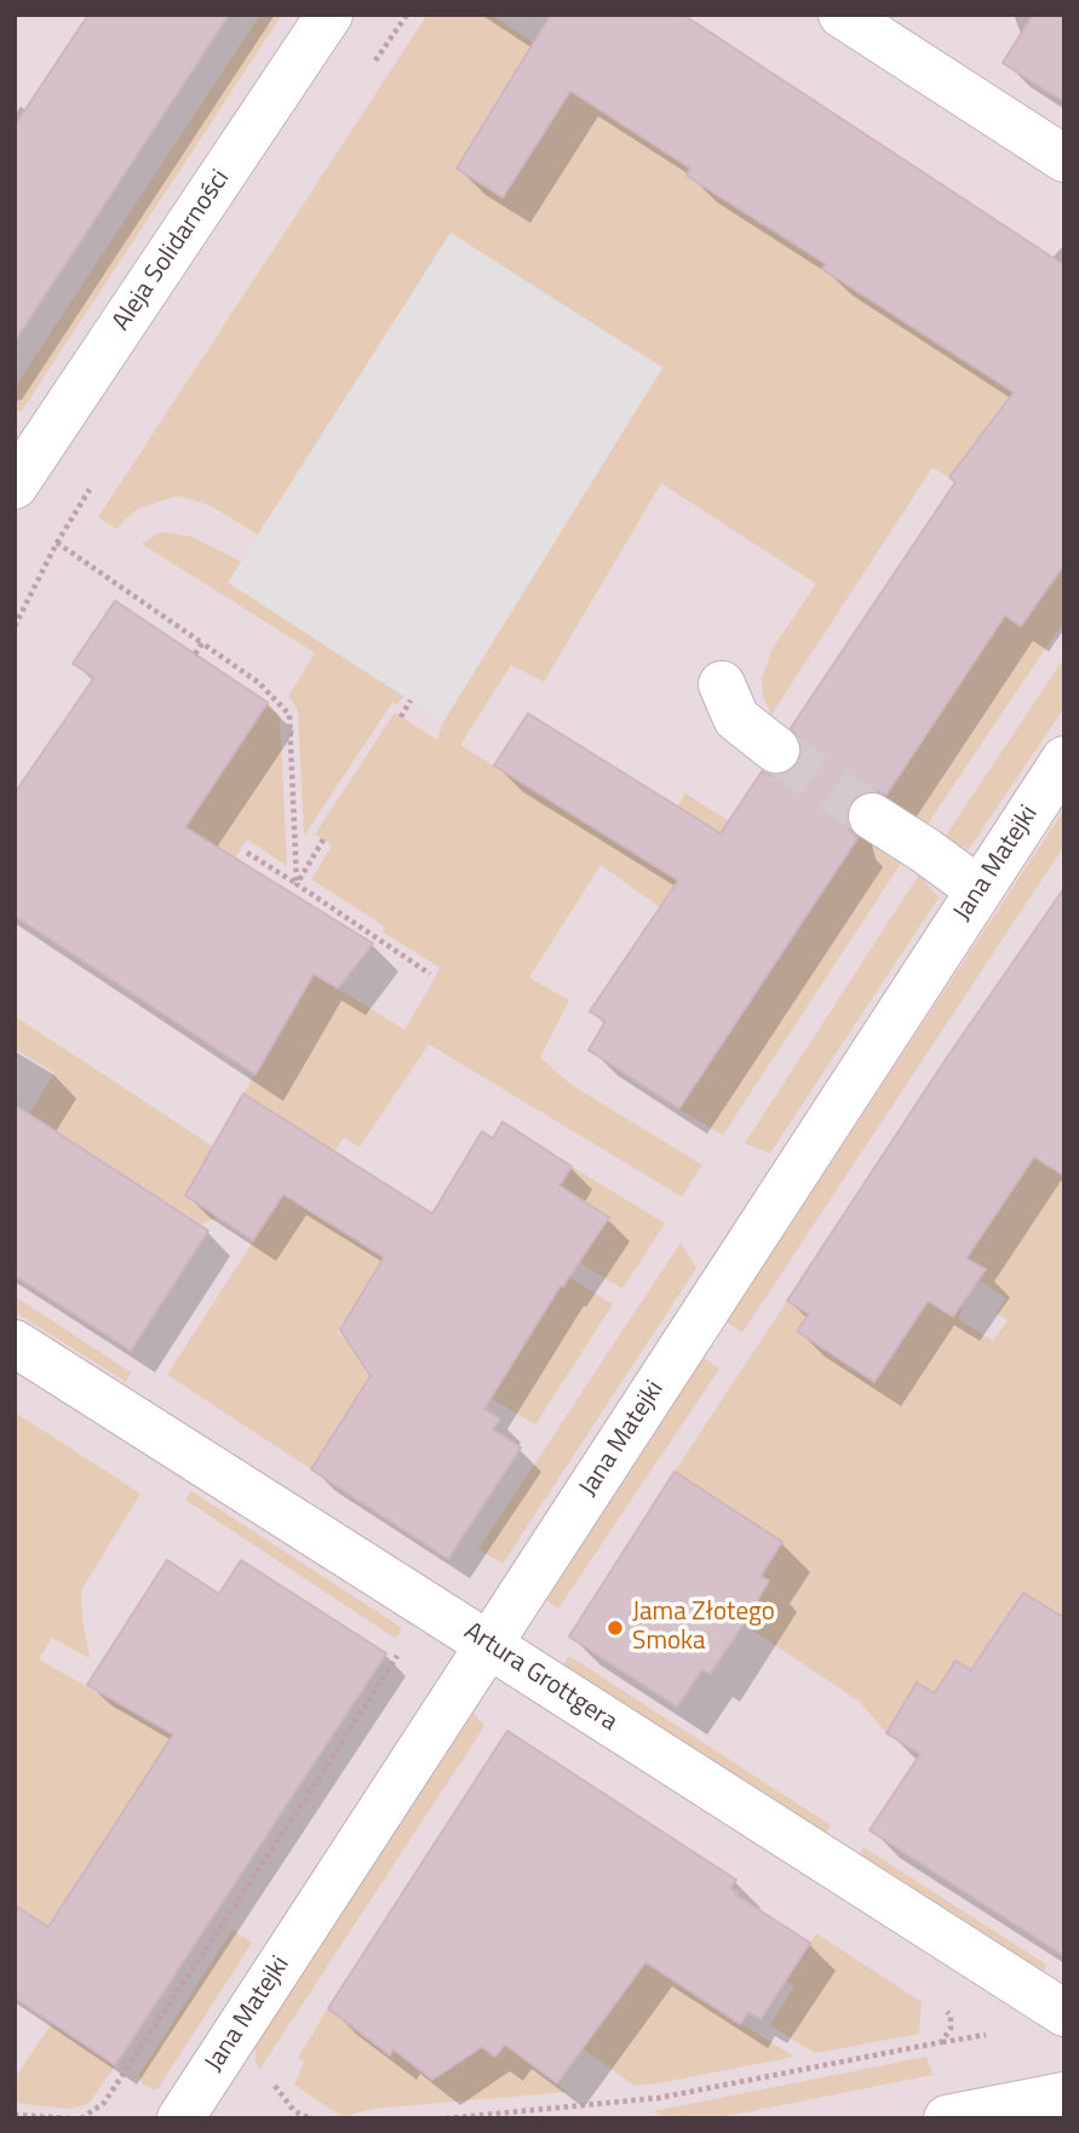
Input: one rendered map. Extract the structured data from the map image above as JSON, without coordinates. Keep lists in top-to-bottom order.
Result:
{
  "streets": {
    "street": ["Aleja Solidarności", "Jana Matejki", "Artura Grottgera"]
  },
  "crossings": [
    ["Jana Matejki", "Artura Grottgera"]
  ],
  "places": ["Jama Złotego Smoka"]
}
